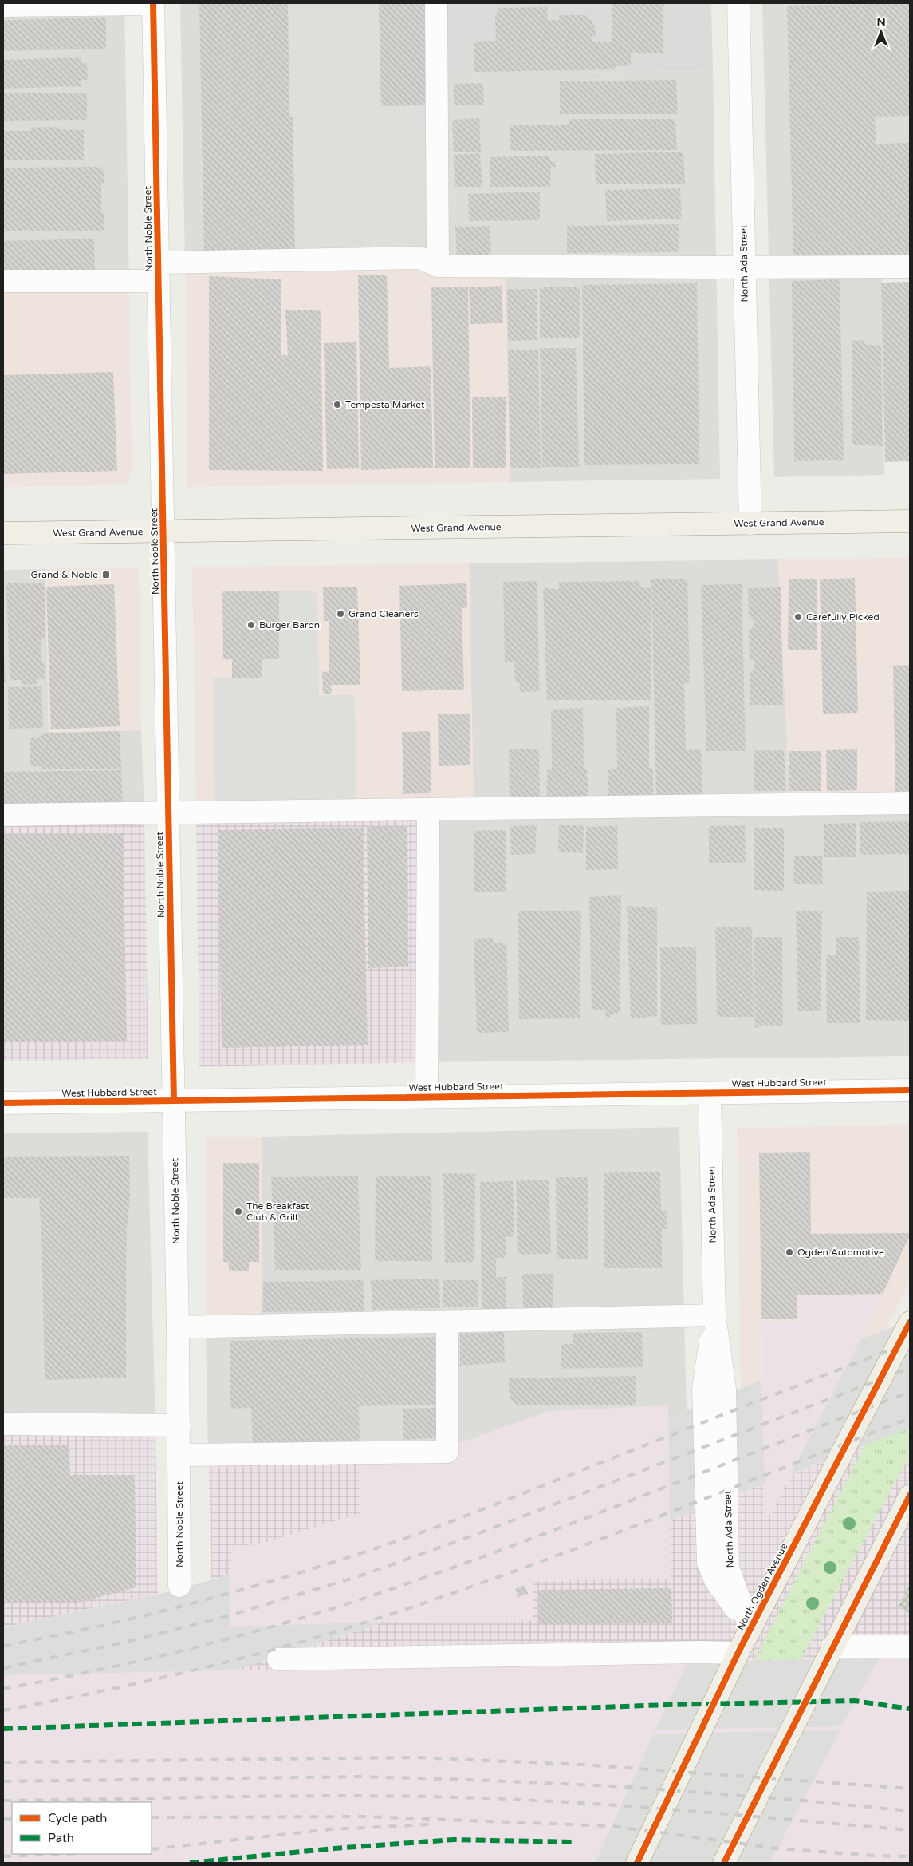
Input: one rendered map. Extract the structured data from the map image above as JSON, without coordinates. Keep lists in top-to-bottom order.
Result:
{
  "streets": {
    "main road": ["West Grand Avenue", "North Ogden Avenue"],
    "street": ["North Noble Street", "North Ada Street", "West Hubbard Street"]
  },
  "crossings": [
    ["North Noble Street", "West Grand Avenue"],
    ["North Noble Street", "West Hubbard Street"],
    ["North Ada Street", "West Grand Avenue"],
    ["North Ada Street", "West Hubbard Street"],
    ["North Ada Street", "North Ogden Avenue"]
  ],
  "places": {
    "other": [
      "Tempesta Market",
      "Grand Cleaners",
      "Carefully Picked",
      "Burger Baron",
      "The Breakfast Club & Grill",
      "Ogden Automotive"
    ],
    "transit": ["Grand & Noble"]
  },
  "legend": ["Cycle path", "Path"],
  "north": "top"
}
